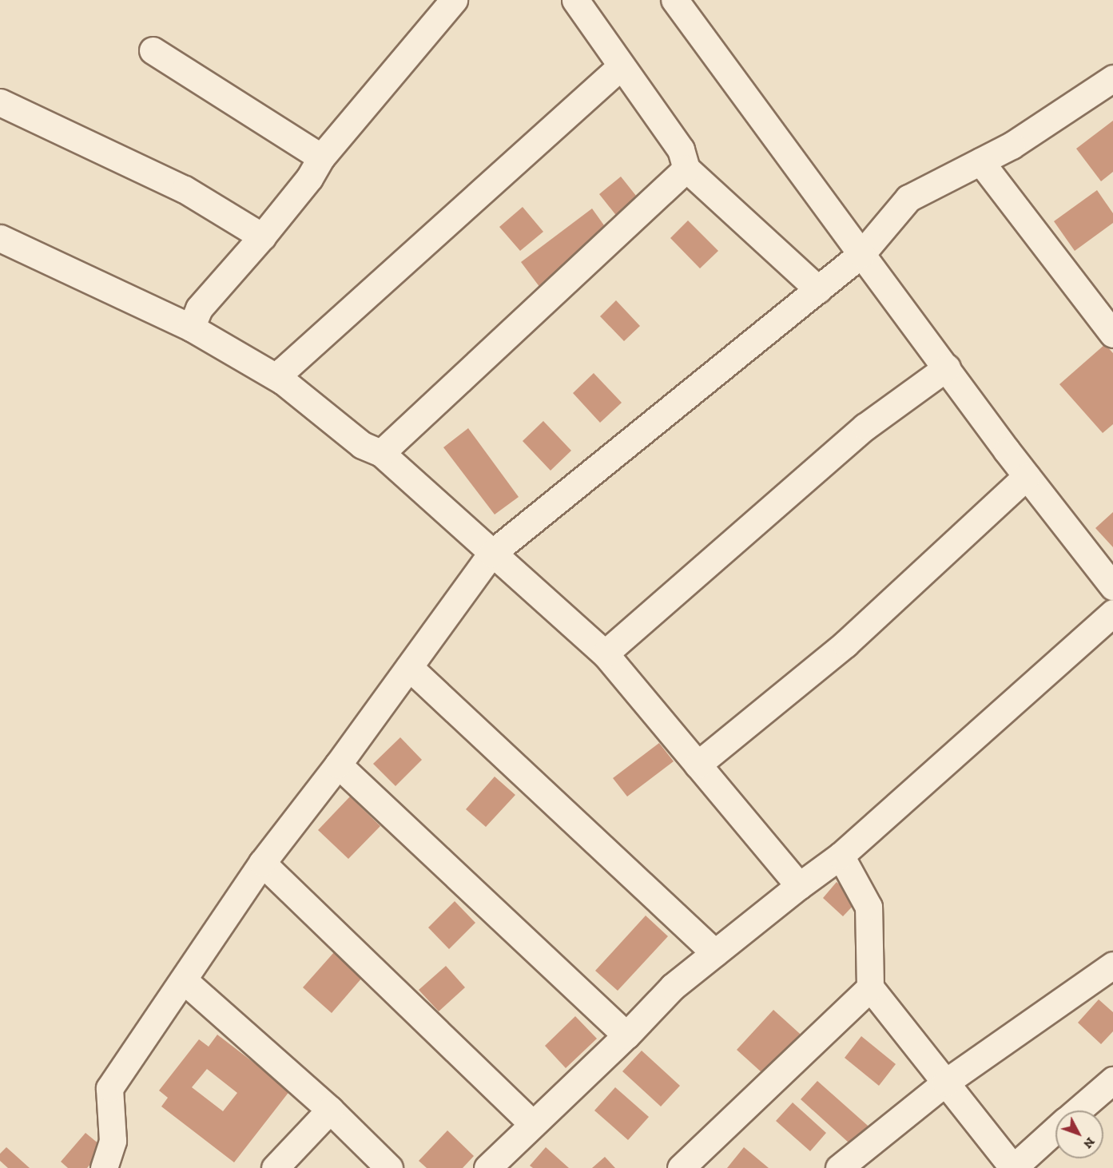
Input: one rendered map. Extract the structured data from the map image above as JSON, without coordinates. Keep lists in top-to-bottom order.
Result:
{
  "north": "bottom right"
}
